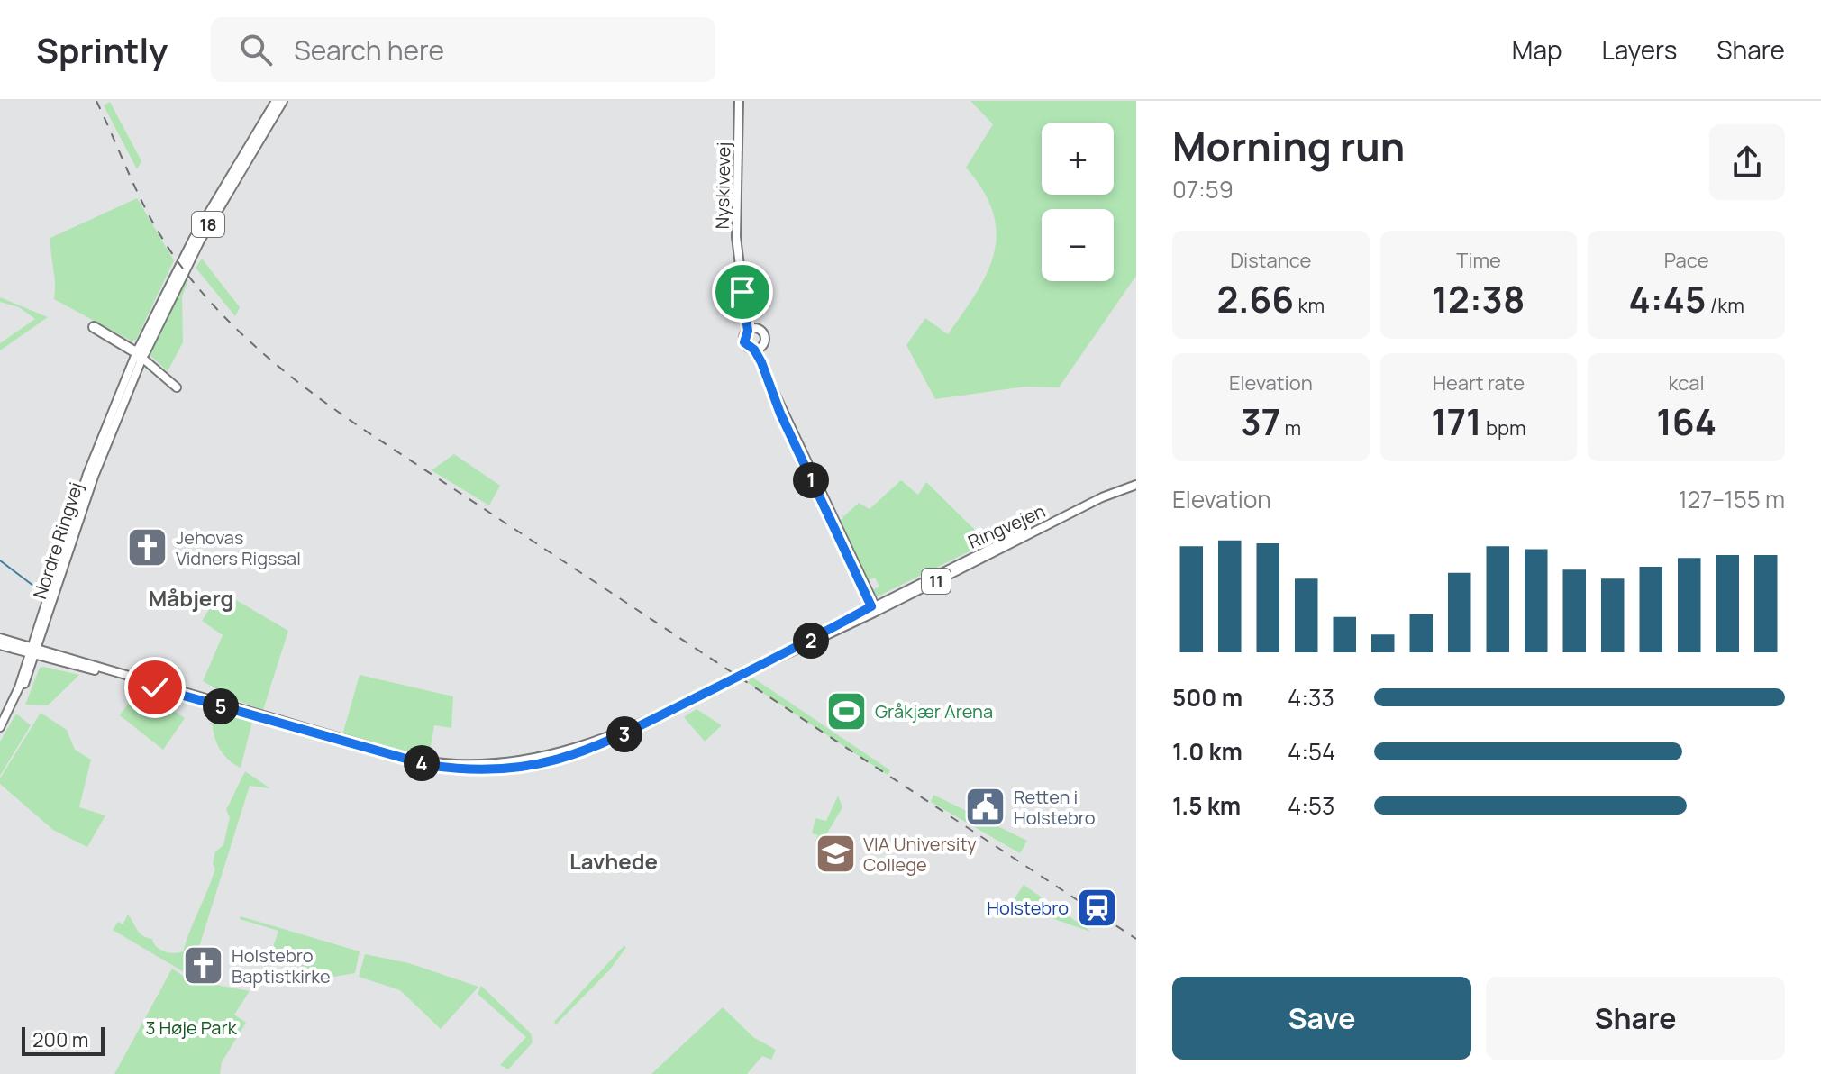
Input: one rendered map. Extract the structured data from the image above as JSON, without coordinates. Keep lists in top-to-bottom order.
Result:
{
  "streets": {
    "highway": ["18"],
    "main road": [
      "Nyskivevej",
      "Ringvejen",
      "Nordre Ringvej",
      "11"
    ]
  },
  "crossings": [
    ["18", "Nordre Ringvej"],
    ["Ringvejen", "11"],
    ["Nordre Ringvej", "11"]
  ],
  "districts": ["Måbjerg", "Lavhede"],
  "parks": ["3 Høje Park"],
  "places": {
    "church": ["Jehovas Vidners Rigssal", "Holstebro Baptistkirke"],
    "sports": ["Gråkjær Arena"],
    "public building": ["Retten i Holstebro"],
    "school or university": ["VIA University College"],
    "station": ["Holstebro"]
  },
  "scale_bar": "200 m",
  "page": {
    "header": "Sprintly",
    "search": "Search here",
    "nav": ["Map", "Layers", "Share"],
    "heading": ["Morning run", "07:59"],
    "map_buttons": ["+", "−"],
    "stats": [
      ["Distance", "2.66 km"],
      ["Time", "12:38"],
      ["Pace", "4:45 /km"],
      ["Elevation", "37 m"],
      ["Heart rate", "171 bpm"],
      ["kcal", "164"]
    ],
    "pins": [
      "1",
      "2",
      "5",
      "3",
      "4"
    ],
    "chart": ["Elevation", "127–155 m"],
    "list": [
      {
        "name": "500 m",
        "note": "4:33"
      },
      {
        "name": "1.0 km",
        "note": "4:54"
      },
      {
        "name": "1.5 km",
        "note": "4:53"
      }
    ],
    "buttons": ["Save", "Share"],
    "scale": "200 m"
  }
}
